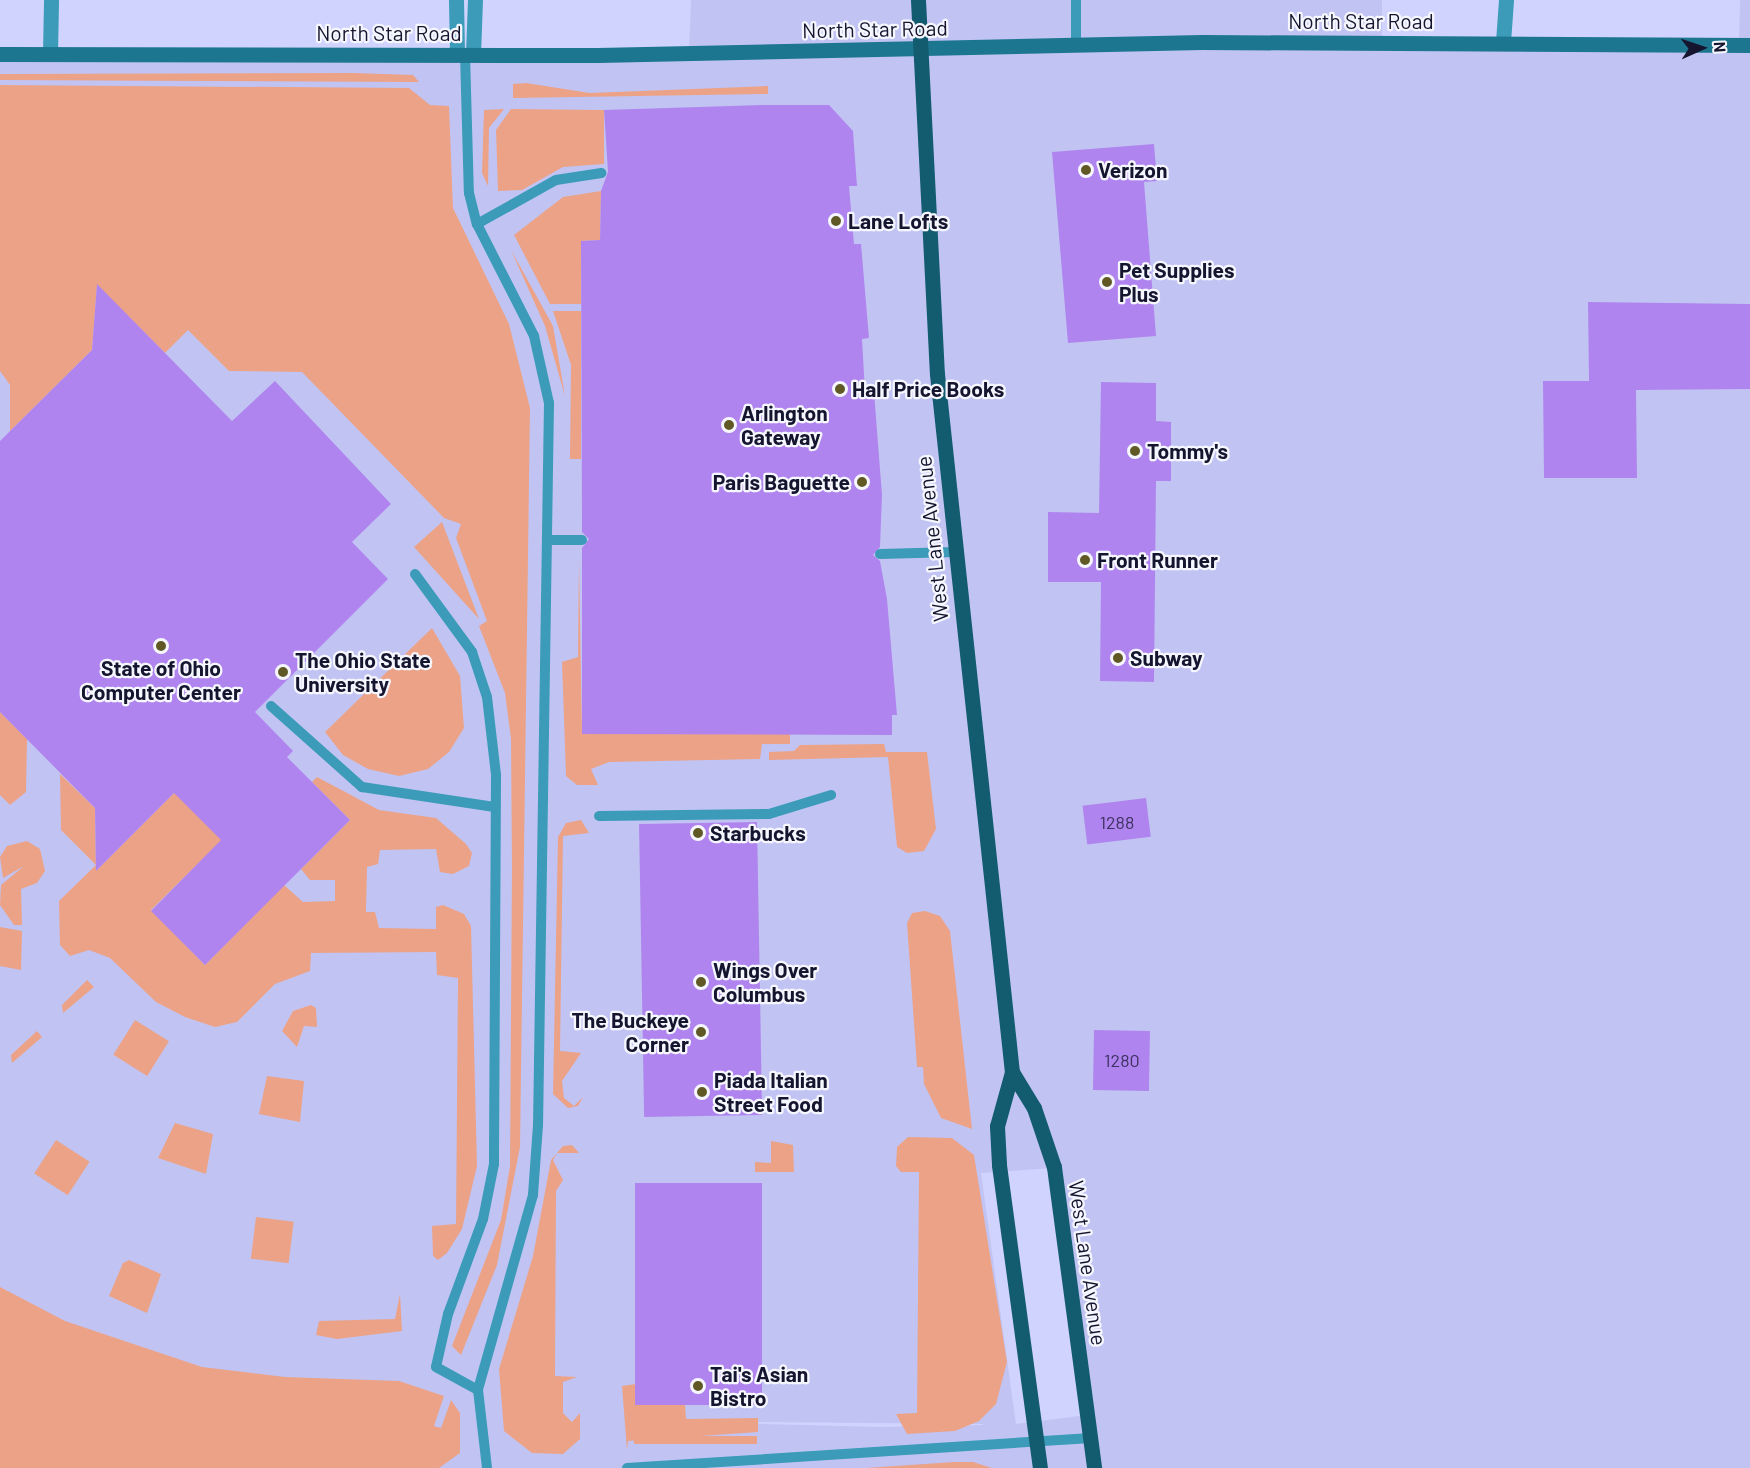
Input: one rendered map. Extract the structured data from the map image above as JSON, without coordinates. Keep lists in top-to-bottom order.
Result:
{
  "streets": {
    "main road": ["West Lane Avenue"],
    "street": ["North Star Road"]
  },
  "crossings": [
    ["North Star Road", "West Lane Avenue"]
  ],
  "places": [
    "Verizon",
    "Lane Lofts",
    "Pet Supplies Plus",
    "Half Price Books",
    "Arlington Gateway",
    "Tommy's",
    "Paris Baguette",
    "Front Runner",
    "State of Ohio Computer Center",
    "Subway",
    "The Ohio State University",
    "Starbucks",
    "Wings Over Columbus",
    "The Buckeye Corner",
    "Piada Italian Street Food",
    "Tai's Asian Bistro"
  ],
  "house_numbers": ["1288", "1280"],
  "north": "right"
}
